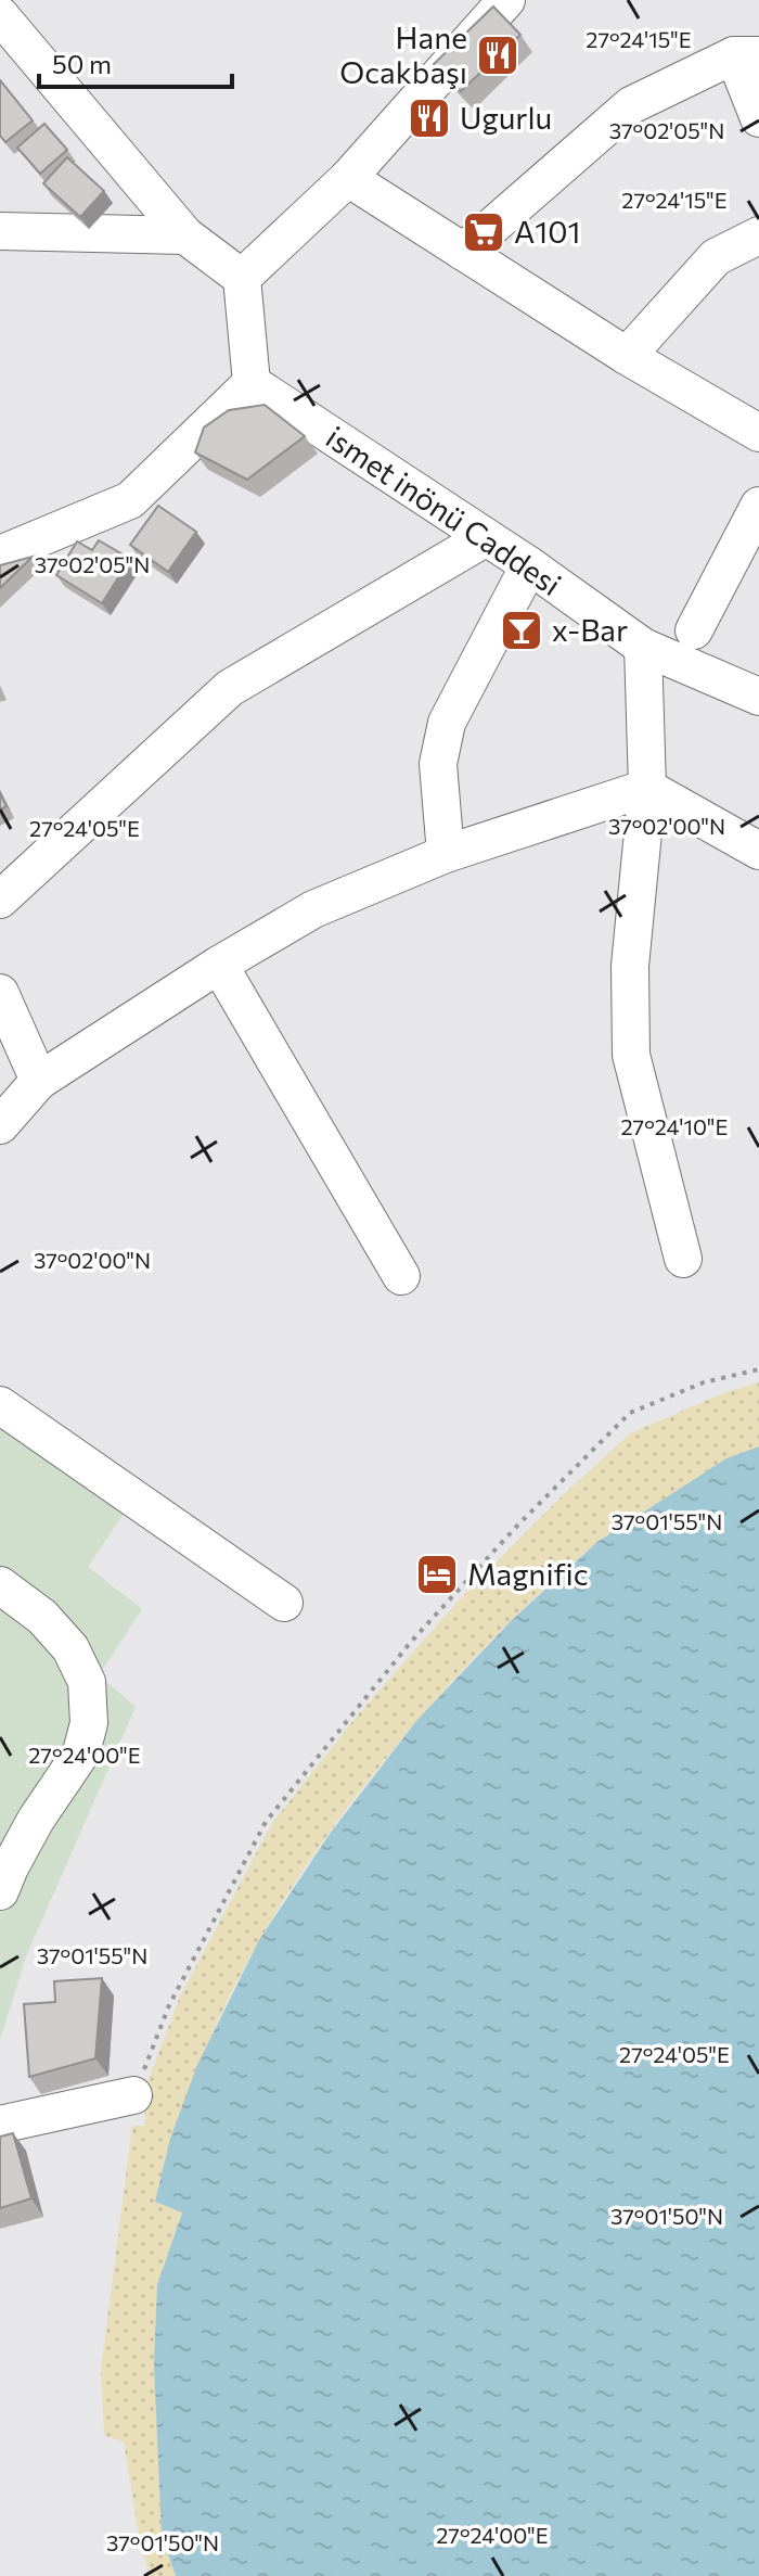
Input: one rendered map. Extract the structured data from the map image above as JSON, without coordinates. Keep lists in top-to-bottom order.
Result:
{
  "streets": {
    "street": ["ismet inönü Caddesi"]
  },
  "places": {
    "restaurant": ["Hane Ocakbaşı", "Ugurlu"],
    "supermarket": ["A101"],
    "bar": ["x-Bar"],
    "hotel": ["Magnific"]
  },
  "scale_bar": "50 m",
  "coordinates": [
    "27°24'15\"E",
    "37°02'05\"N",
    "37°02'00\"N",
    "27°24'05\"E",
    "27°24'10\"E",
    "37°01'55\"N",
    "27°24'00\"E",
    "37°01'50\"N"
  ]
}
